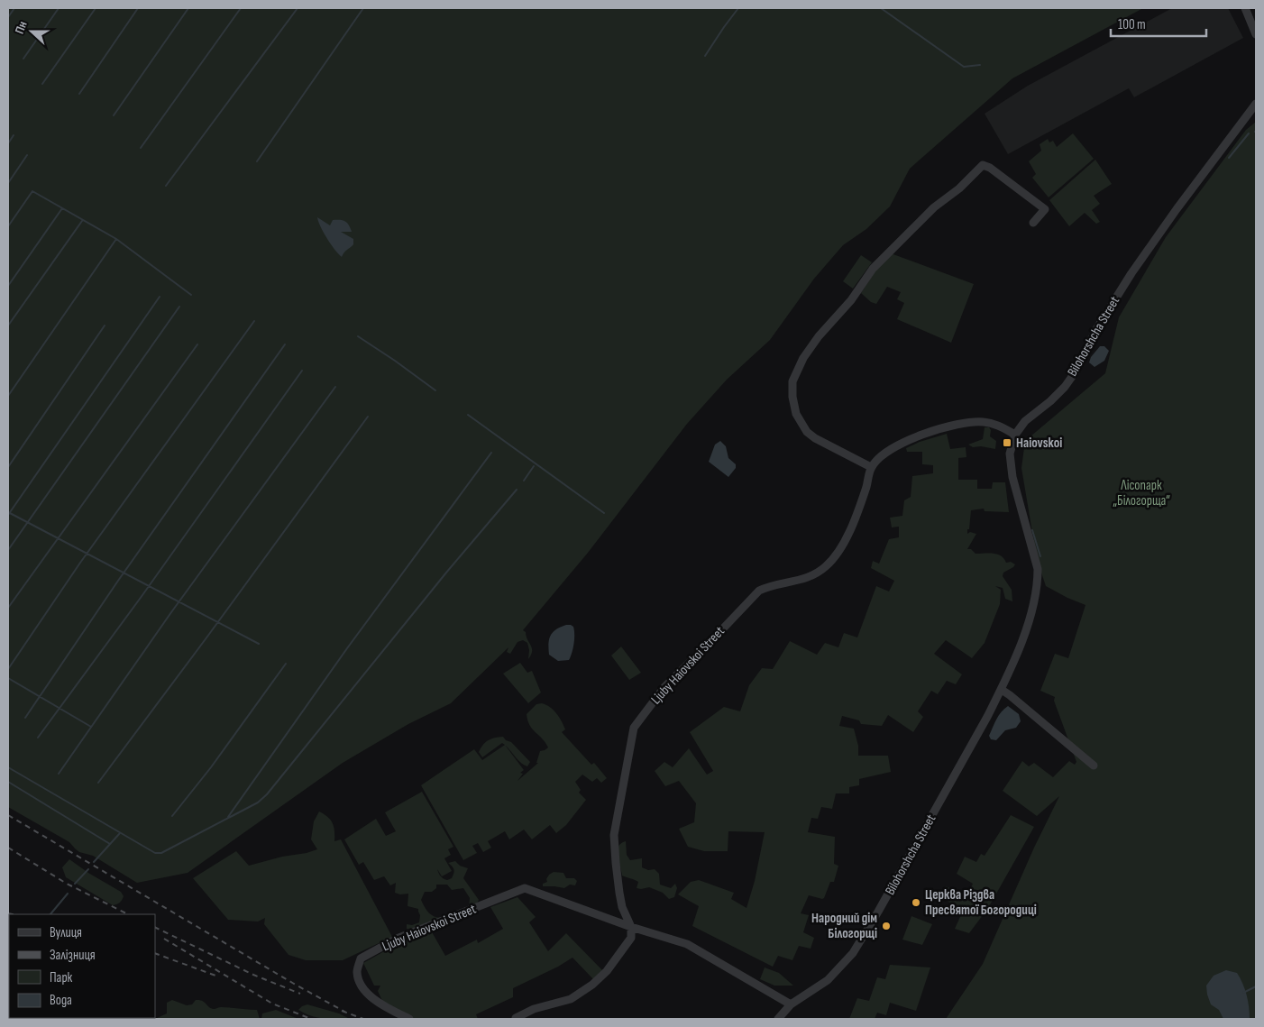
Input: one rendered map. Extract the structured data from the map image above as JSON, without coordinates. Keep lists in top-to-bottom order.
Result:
{
  "streets": {
    "street": ["Bilohorshcha Street", "Ljuby Haiovskoi Street"]
  },
  "crossings": [
    ["Bilohorshcha Street", "Ljuby Haiovskoi Street"]
  ],
  "parks": ["Лісопарк „Білогорща“"],
  "places": {
    "transit": ["Haiovskoi"],
    "other": ["Церква Різдва Пресвятої Богородиці", "Народний дім Білогорщі"]
  },
  "legend": [
    "Вулиця",
    "Залізниця",
    "Парк",
    "Вода"
  ],
  "scale_bar": "100 m",
  "north": "left"
}
